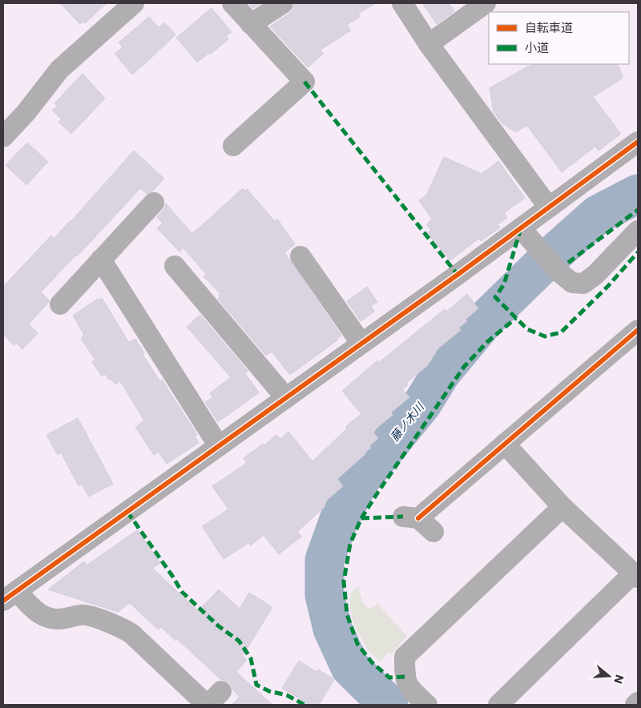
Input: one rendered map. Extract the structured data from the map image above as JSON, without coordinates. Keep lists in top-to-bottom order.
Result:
{
  "water": ["藤ノ木川"],
  "legend": ["自転車道", "小道"],
  "north": "right"
}
